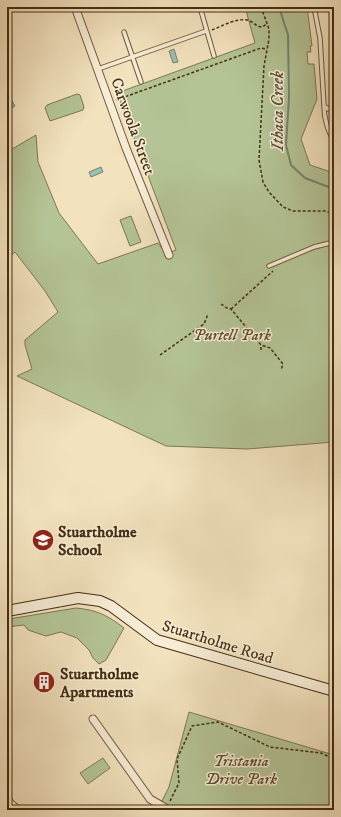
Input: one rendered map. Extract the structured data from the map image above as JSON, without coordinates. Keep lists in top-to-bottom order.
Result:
{
  "streets": {
    "main road": ["Stuartholme Road"],
    "street": ["Carwoola Street"]
  },
  "water": ["Ithaca Creek"],
  "parks": ["Purtell Park", "Tristania Drive Park"],
  "places": {
    "school or university": ["Stuartholme School"],
    "building": ["Stuartholme Apartments"]
  }
}
